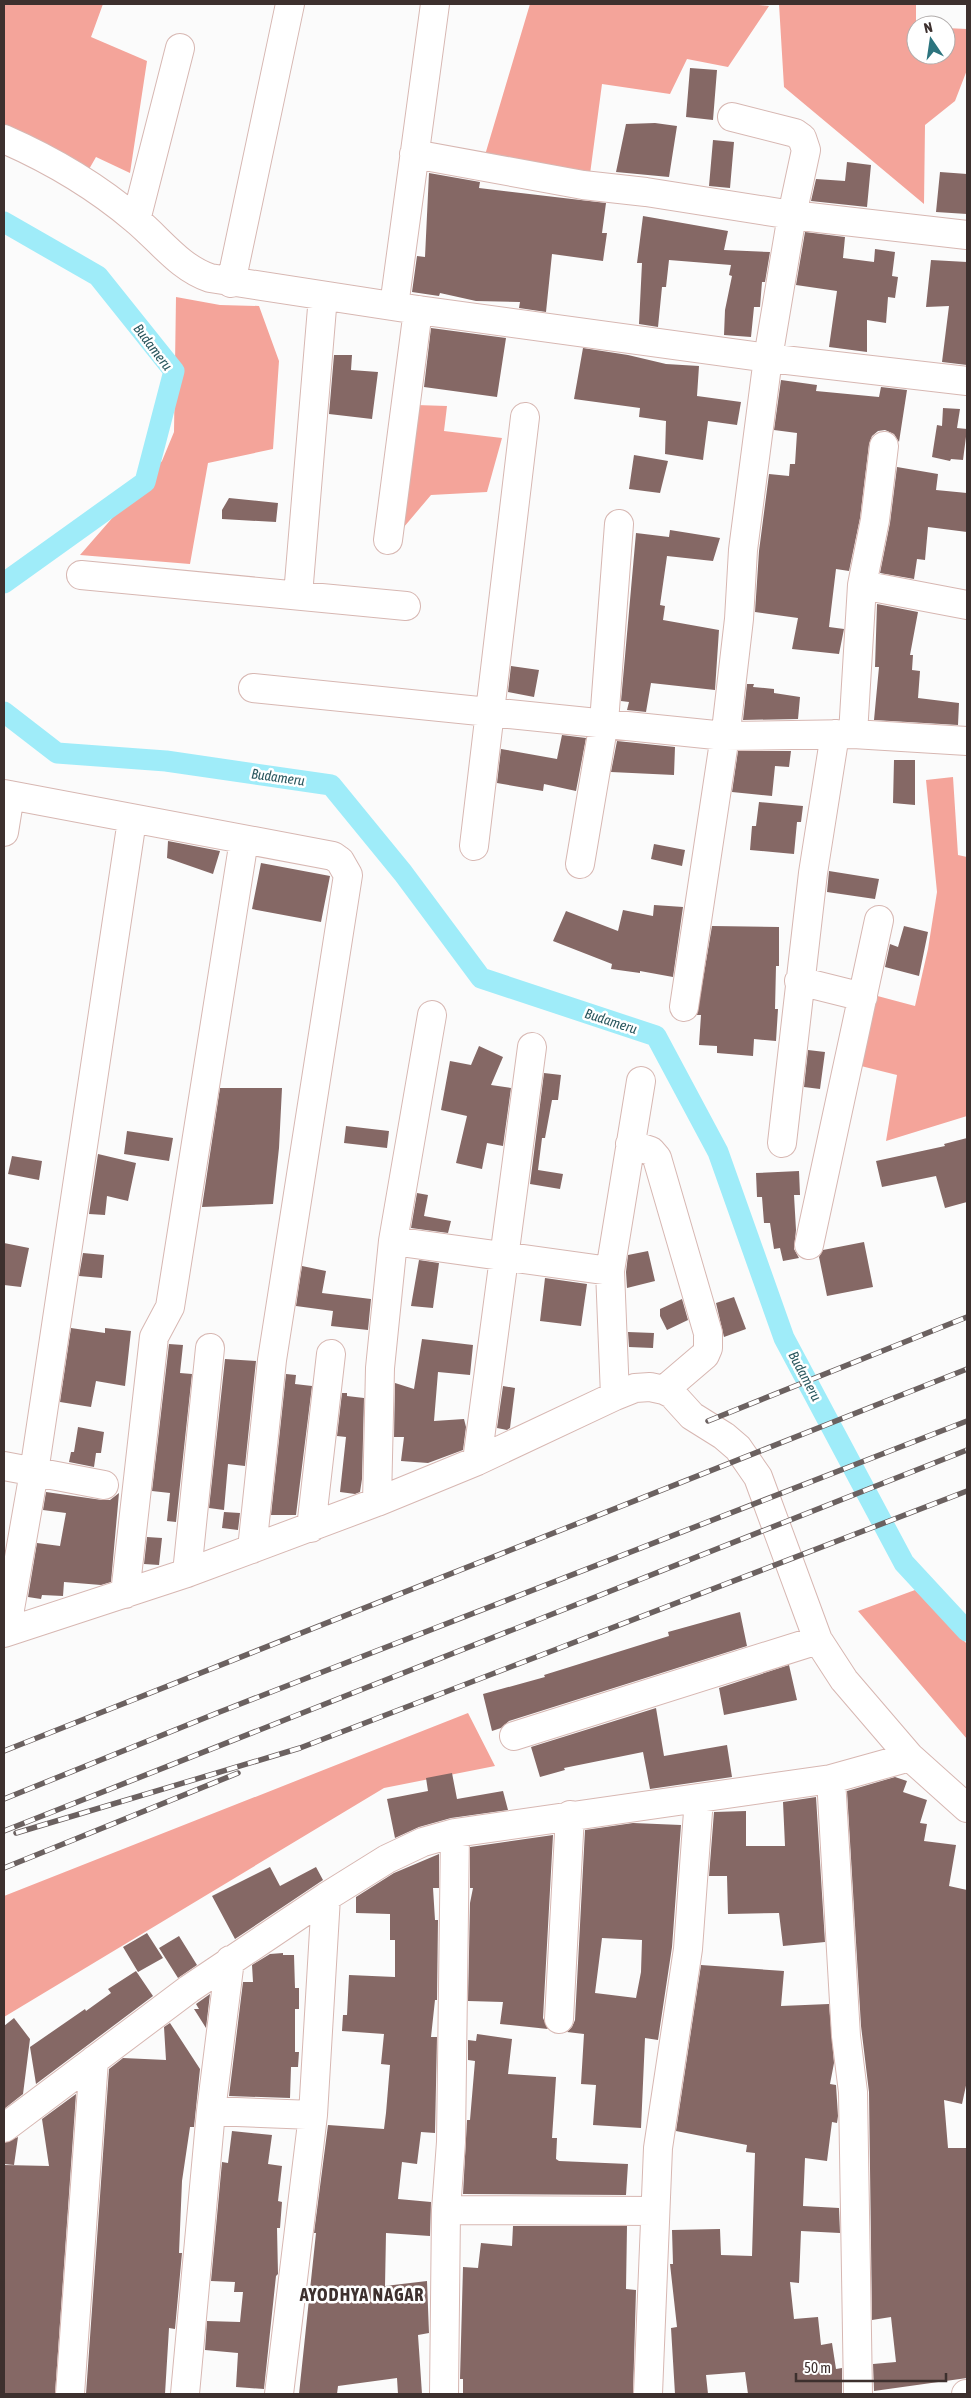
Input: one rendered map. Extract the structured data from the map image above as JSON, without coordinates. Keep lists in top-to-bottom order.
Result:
{
  "districts": ["AYODHYA NAGAR"],
  "water": ["Budameru"],
  "scale_bar": "50 m",
  "north": "top"
}
